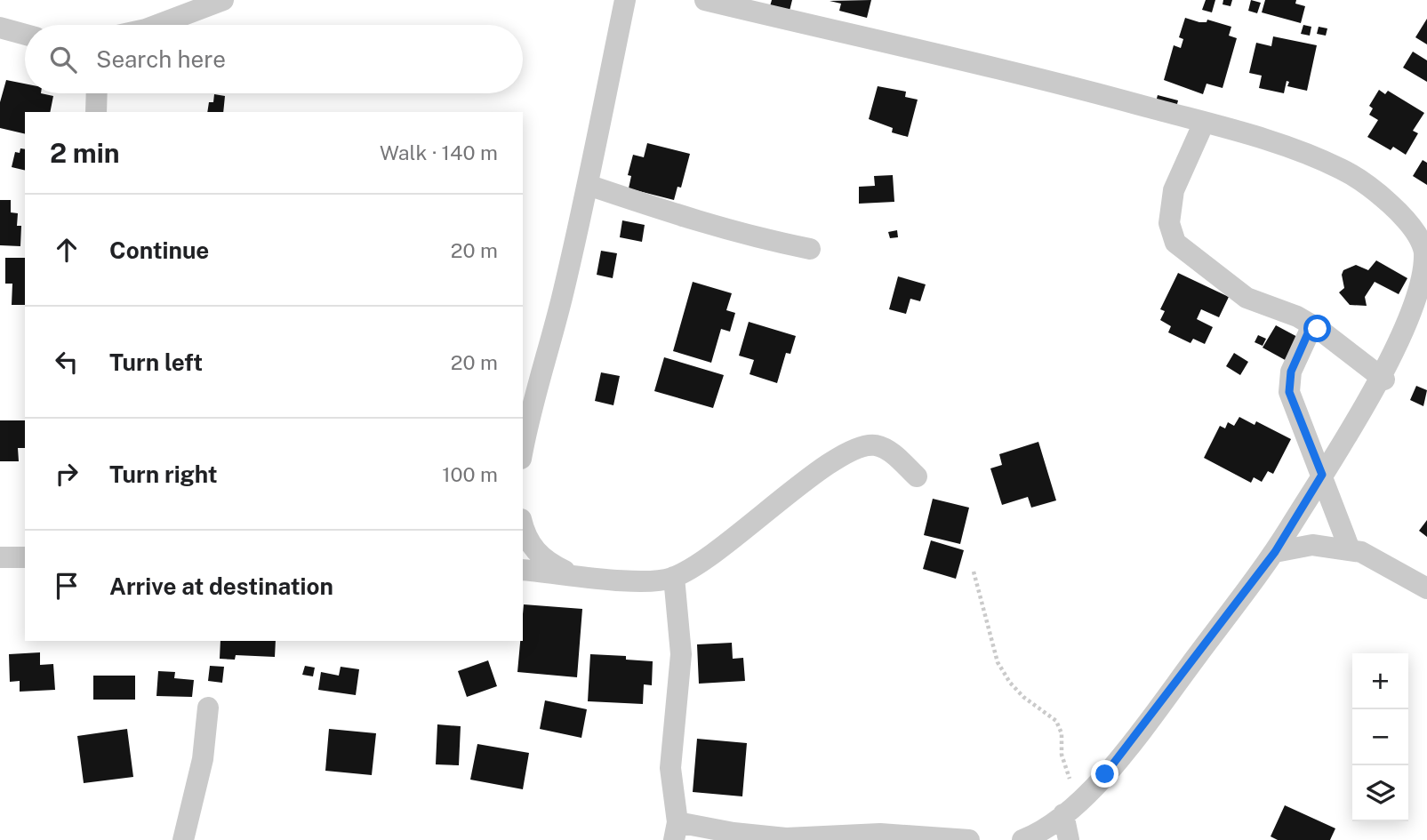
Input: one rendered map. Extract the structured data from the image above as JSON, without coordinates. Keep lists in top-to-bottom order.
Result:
{
  "page": {
    "search": "Search here",
    "heading": ["2 min", "Walk · 140 m"],
    "list": [
      ["Continue", "20 m"],
      ["Turn left", "20 m"],
      ["Turn right", "100 m"],
      "Arrive at destination"
    ],
    "map_buttons": ["+", "−"]
  }
}
